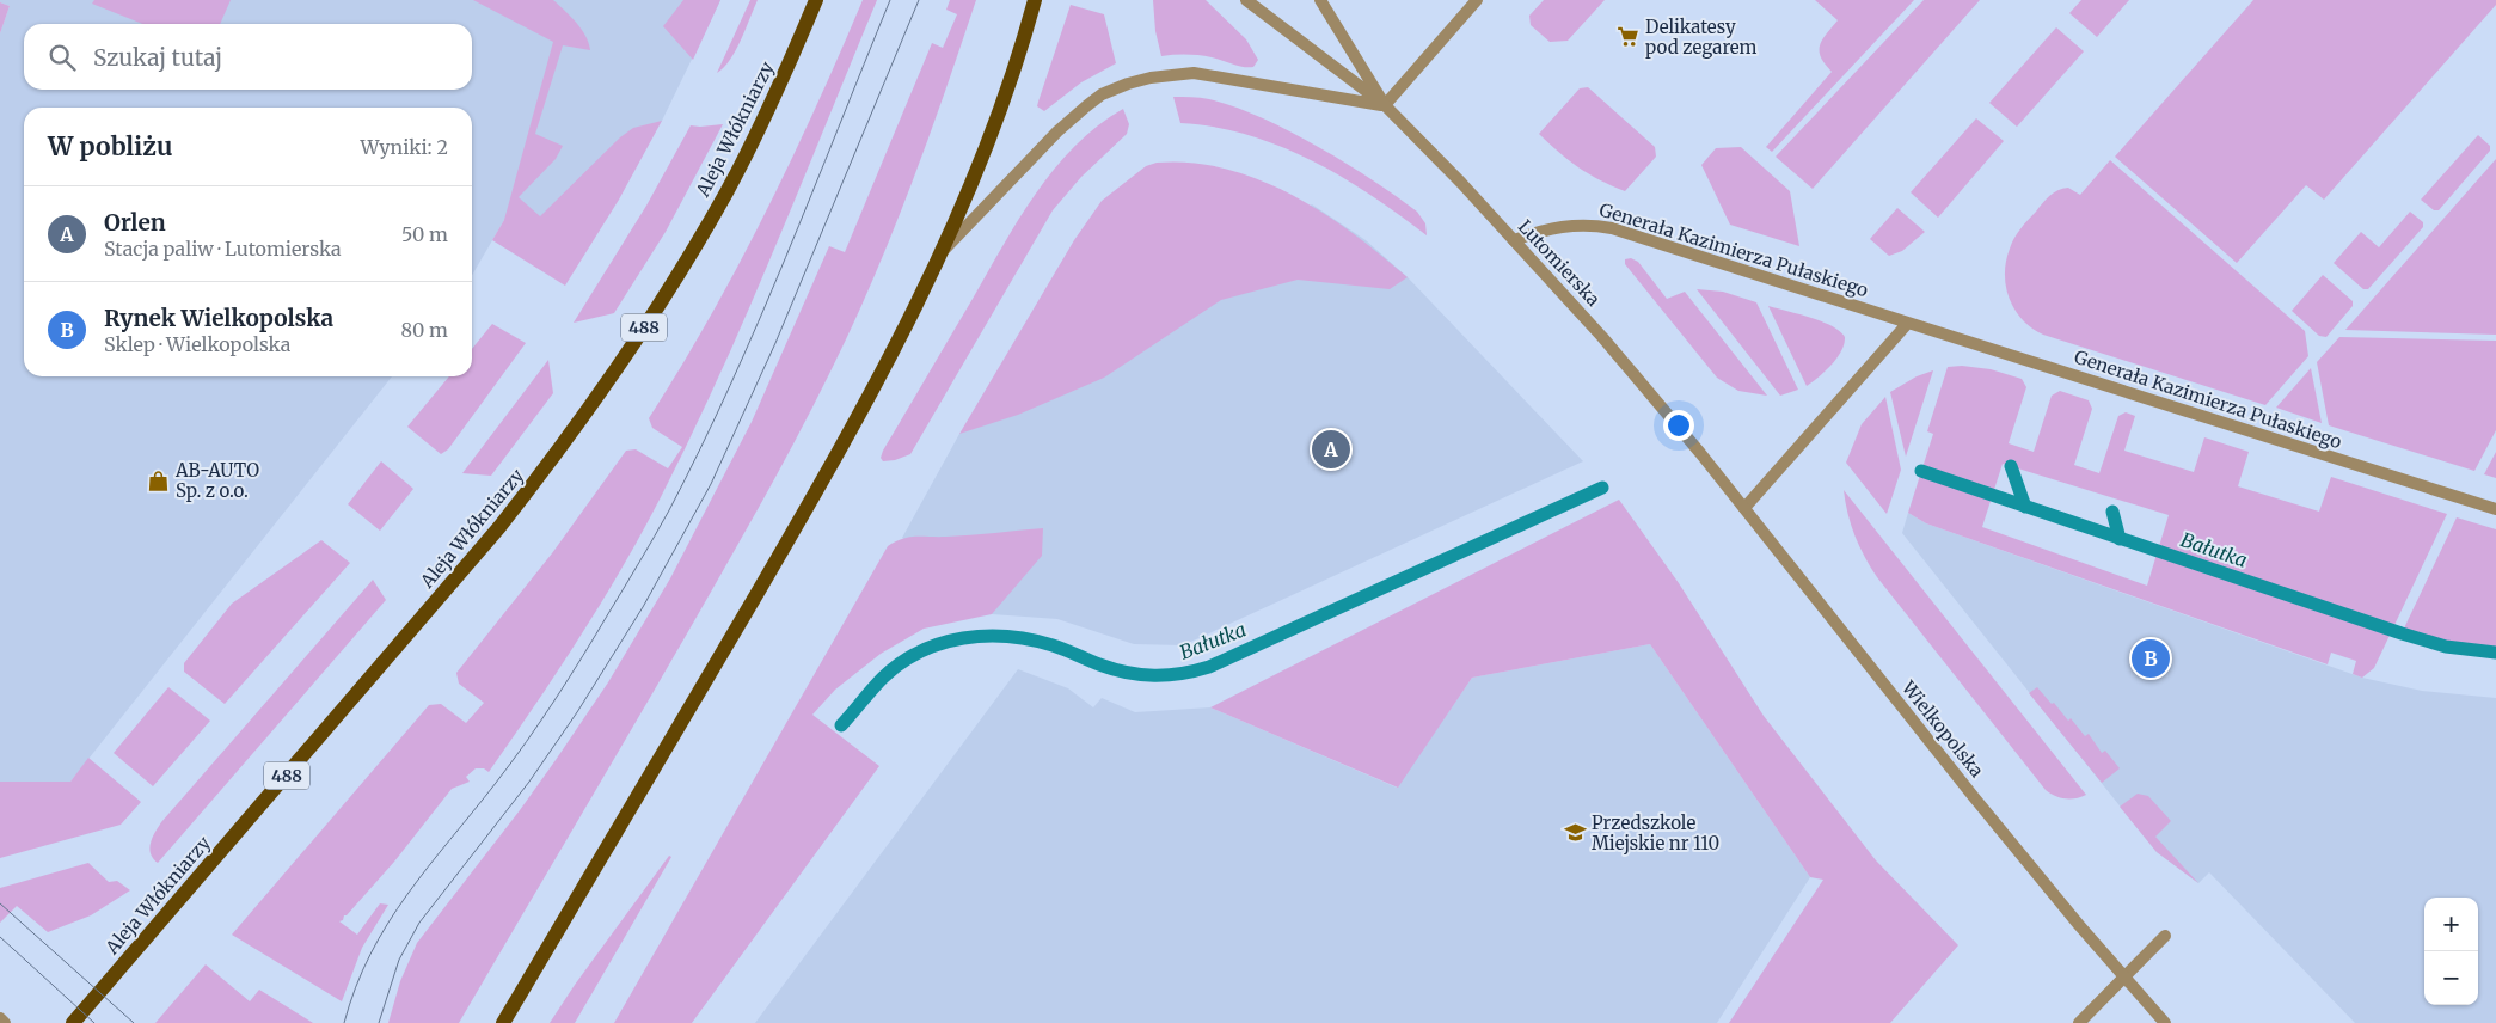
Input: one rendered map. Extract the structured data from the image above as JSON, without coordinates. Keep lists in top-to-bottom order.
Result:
{
  "streets": {
    "main road": ["Aleja Włókniarzy", "488"],
    "street": ["Generała Kazimierza Pułaskiego", "Lutomierska", "Wielkopolska"]
  },
  "crossings": [
    ["Generała Kazimierza Pułaskiego", "Lutomierska"],
    ["Lutomierska", "Wielkopolska"]
  ],
  "water": ["Bałutka"],
  "places": {
    "supermarket": ["Delikatesy pod zegarem"],
    "shop": ["AB-AUTO Sp. z o.o."],
    "school or university": ["Przedszkole Miejskie nr 110"]
  },
  "page": {
    "search": "Szukaj tutaj",
    "heading": ["W pobliżu", "Wyniki: 2"],
    "list": [
      {
        "mark": "A",
        "name": "Orlen",
        "note": "Stacja paliw · Lutomierska",
        "value": "50 m"
      },
      {
        "mark": "B",
        "name": "Rynek Wielkopolska",
        "note": "Sklep · Wielkopolska",
        "value": "80 m"
      }
    ],
    "pins": ["A", "B"],
    "map_buttons": ["+", "−"]
  }
}
